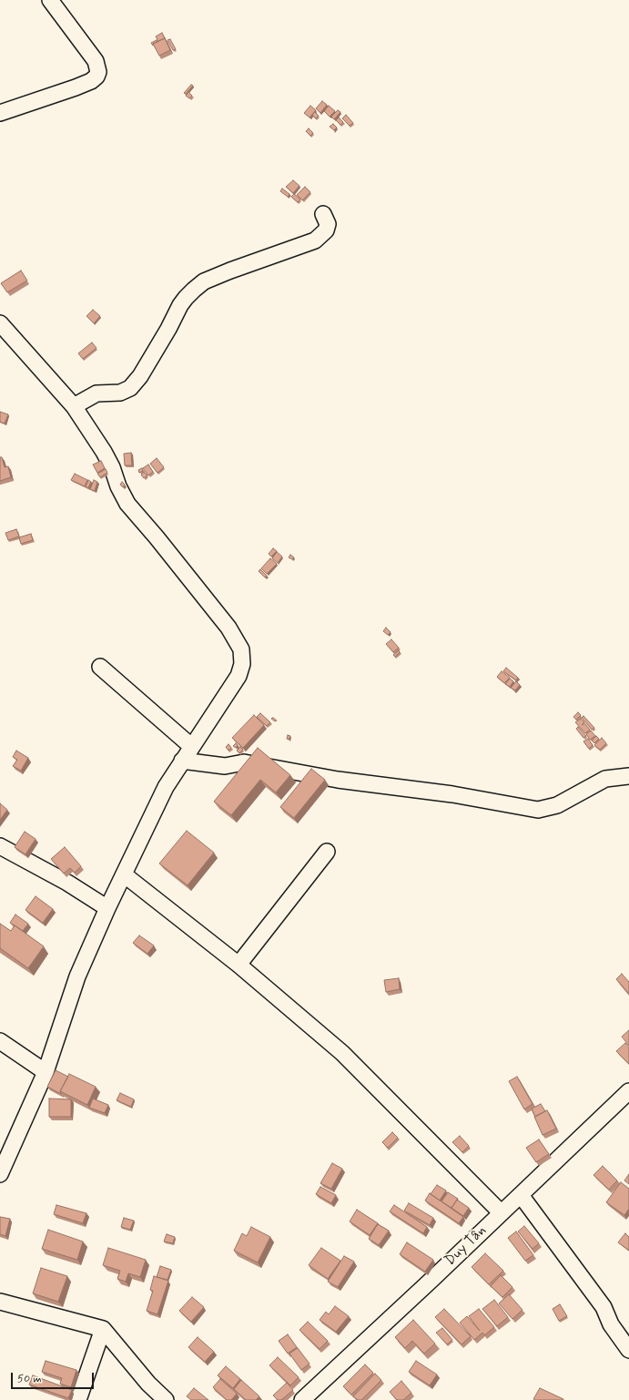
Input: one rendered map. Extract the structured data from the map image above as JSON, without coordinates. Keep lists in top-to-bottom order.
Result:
{
  "streets": {
    "street": ["Duy Tân"]
  },
  "scale_bar": "50 m"
}
